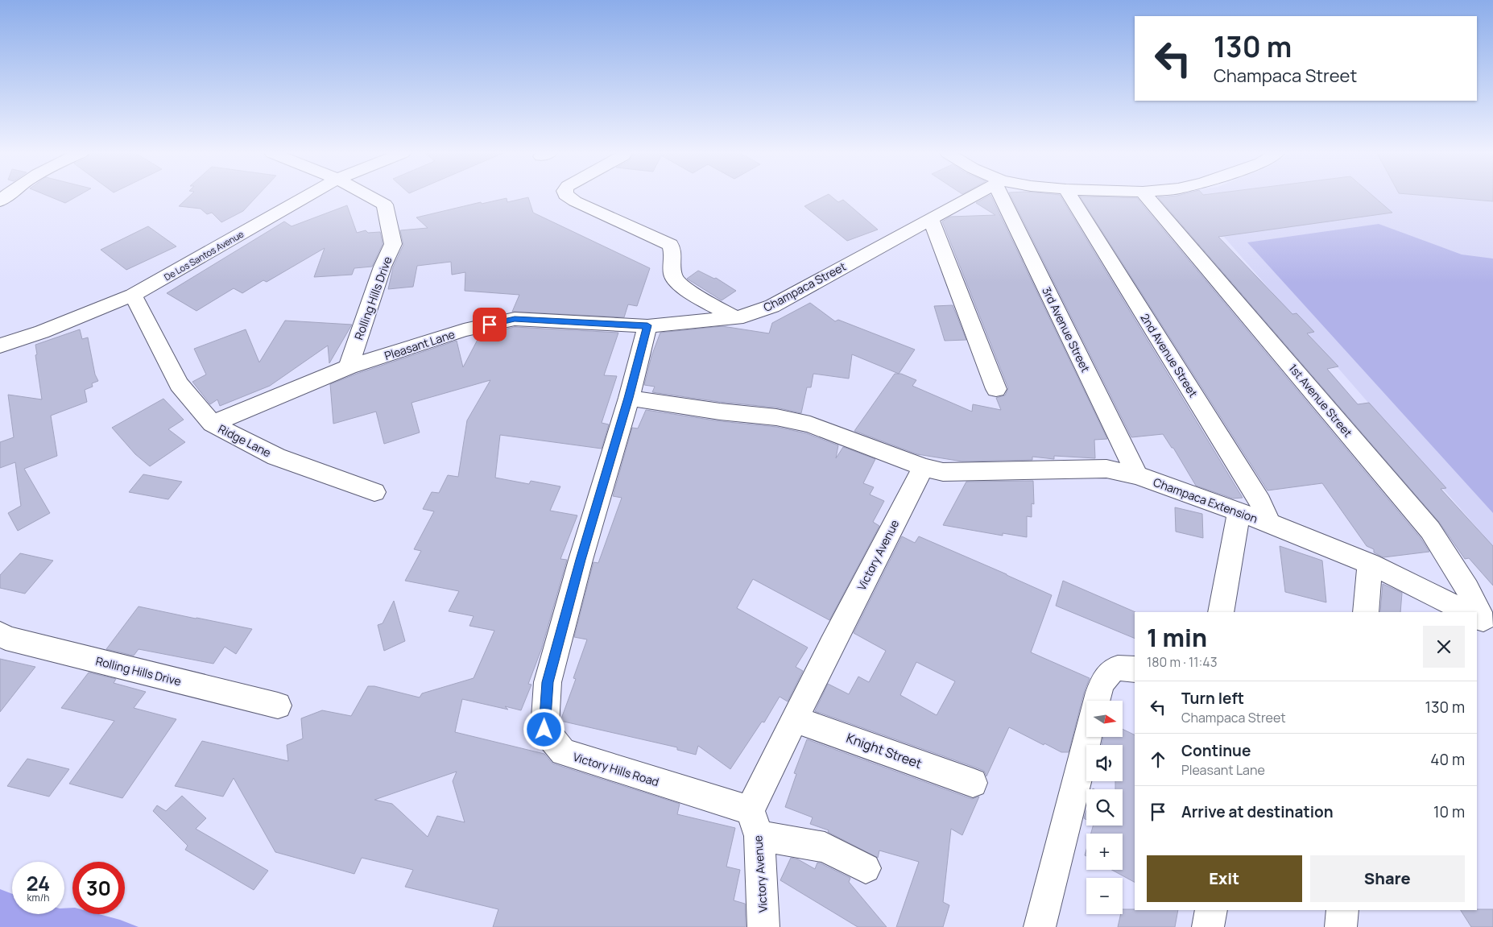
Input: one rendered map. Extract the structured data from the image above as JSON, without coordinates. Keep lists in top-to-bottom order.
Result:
{
  "streets": {
    "street": [
      "De Los Santos Avenue",
      "Champaca Street",
      "Rolling Hills Drive",
      "3rd Avenue Street",
      "Pleasant Lane",
      "2nd Avenue Street",
      "1st Avenue Street",
      "Ridge Lane",
      "Champaca Extension",
      "Victory Avenue",
      "Knight Street",
      "Victory Hills Road"
    ]
  },
  "crossings": [
    ["De Los Santos Avenue", "Ridge Lane"],
    ["Champaca Street", "Pleasant Lane"],
    ["Champaca Street", "Victory Hills Road"],
    ["Rolling Hills Drive", "Pleasant Lane"],
    ["3rd Avenue Street", "Champaca Extension"],
    ["2nd Avenue Street", "Champaca Extension"],
    ["Champaca Extension", "Victory Avenue"],
    ["Victory Avenue", "Knight Street"],
    ["Victory Avenue", "Victory Hills Road"]
  ],
  "north": "right",
  "page": {
    "turn": ["130 m", "Champaca Street"],
    "heading": ["1 min", "180 m · 11:43"],
    "list": [
      {
        "name": "Turn left",
        "note": "Champaca Street",
        "value": "130 m"
      },
      {
        "name": "Continue",
        "note": "Pleasant Lane",
        "value": "40 m"
      },
      {
        "name": "Arrive at destination",
        "value": "10 m"
      }
    ],
    "map_buttons": ["+", "−"],
    "buttons": ["Exit", "Share"],
    "speed": "24 km/h",
    "limit": "30"
  }
}
